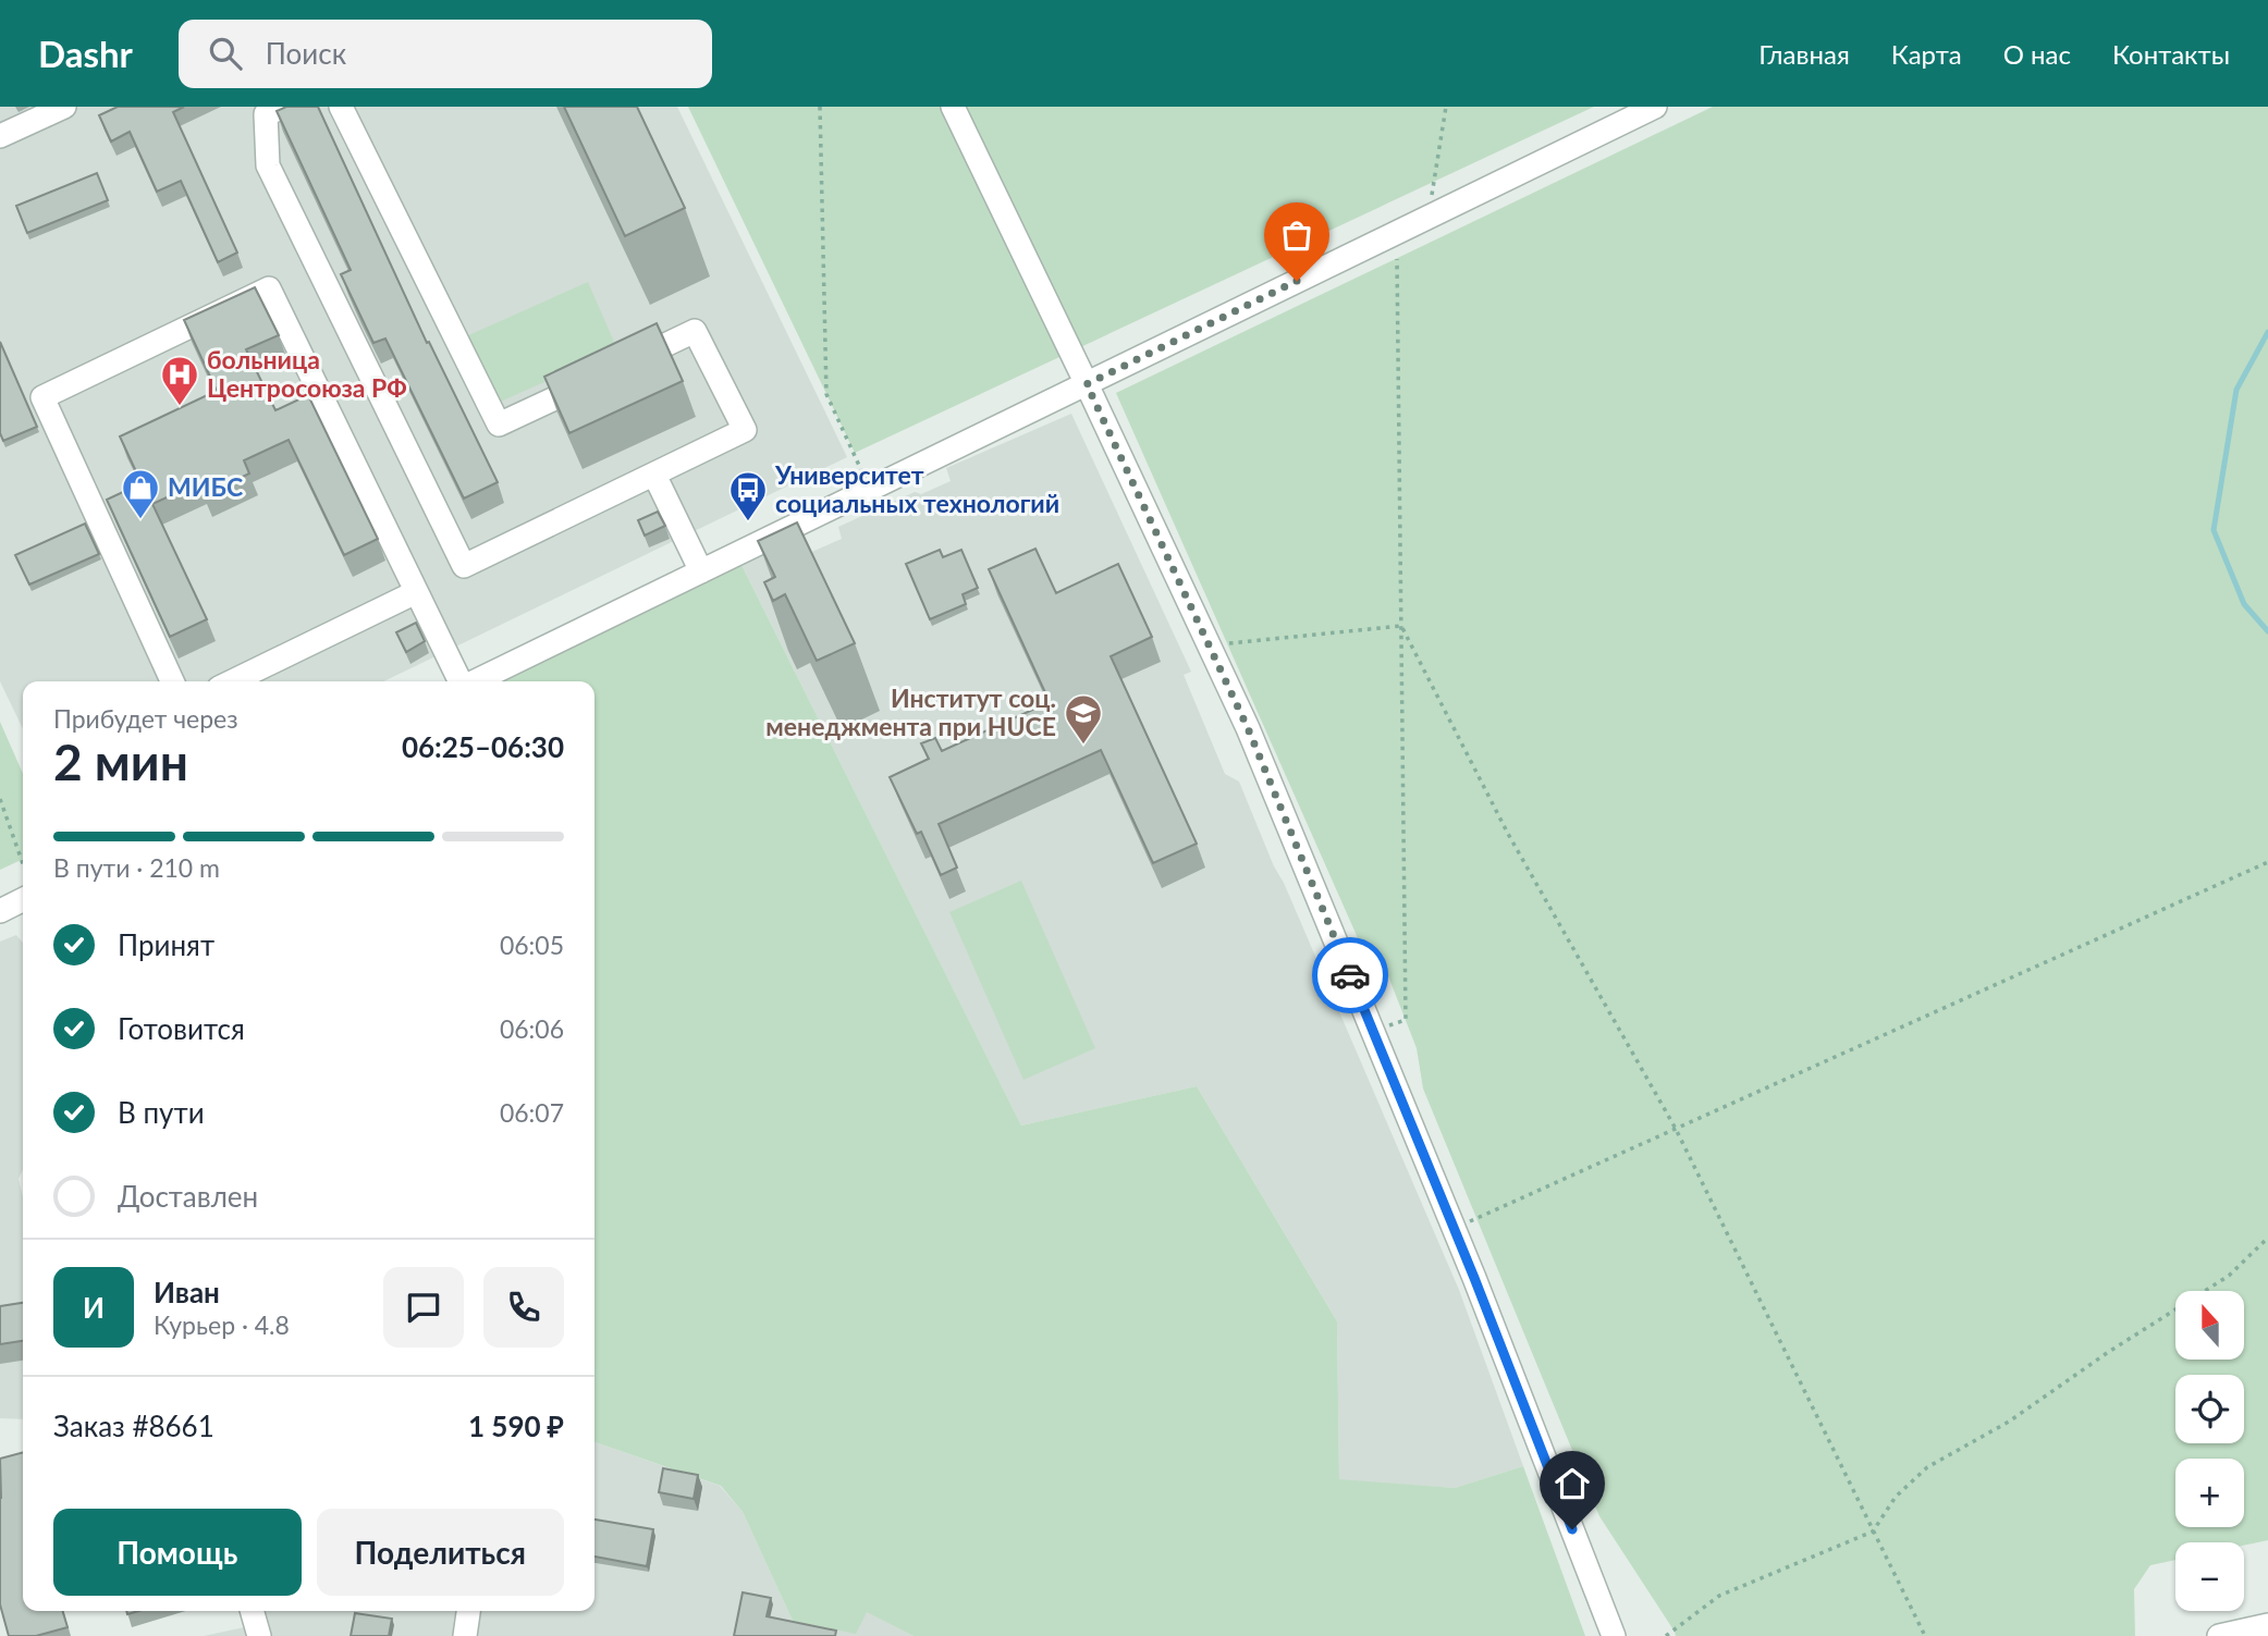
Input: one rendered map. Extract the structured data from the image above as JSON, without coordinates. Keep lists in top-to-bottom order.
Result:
{
  "places": {
    "hospital": ["больница Центросоюза РФ"],
    "shop": ["МИБС"],
    "bus stop": ["Университет социальных технологий"],
    "school or university": ["Институт соц. менеджмента при HUCE"]
  },
  "north": "top",
  "page": {
    "header": "Dashr",
    "search": "Поиск",
    "nav": [
      "Главная",
      "Карта",
      "О нас",
      "Контакты"
    ],
    "heading": ["2 мин", "Прибудет через", "06:25–06:30"],
    "panel": [
      "Иван",
      "Курьер · 4.8",
      "Заказ #8661",
      "1 590 ₽"
    ],
    "bar": "В пути · 210 m",
    "list": [
      ["Принят", "06:05"],
      ["Готовится", "06:06"],
      ["В пути", "06:07"],
      "Доставлен"
    ],
    "round": "И",
    "map_buttons": ["+", "−"],
    "buttons": ["Помощь", "Поделиться"]
  }
}
